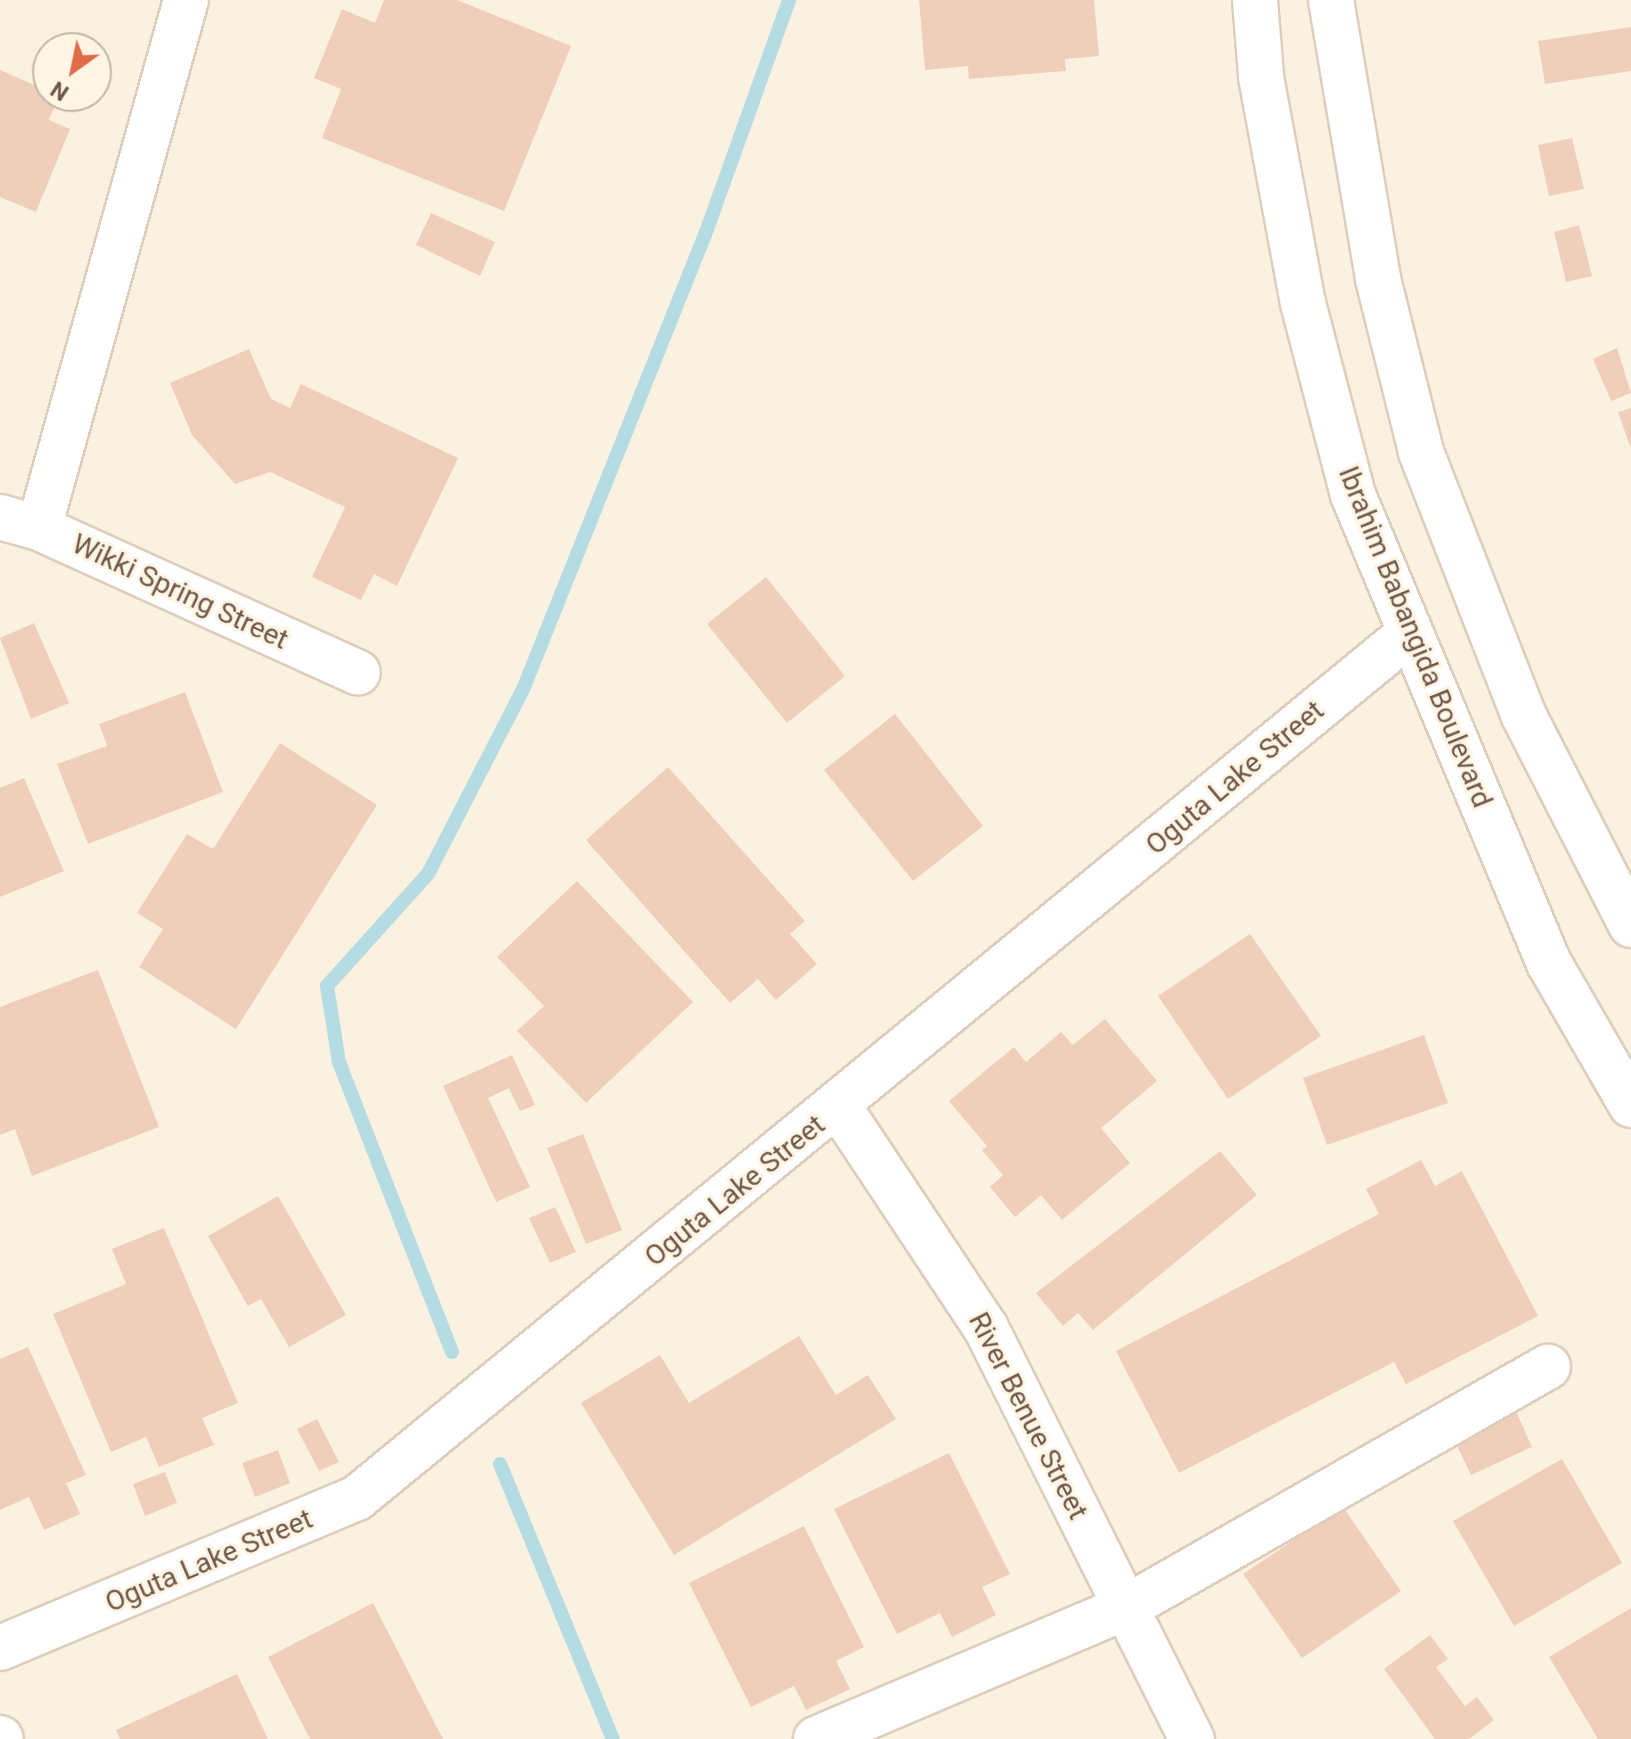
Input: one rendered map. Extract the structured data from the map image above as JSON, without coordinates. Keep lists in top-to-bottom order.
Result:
{
  "streets": {
    "street": [
      "Wikki Spring Street",
      "Ibrahim Babangida Boulevard",
      "Oguta Lake Street",
      "River Benue Street"
    ]
  },
  "crossings": [
    ["Ibrahim Babangida Boulevard", "Oguta Lake Street"],
    ["Oguta Lake Street", "River Benue Street"]
  ],
  "north": "bottom left"
}
